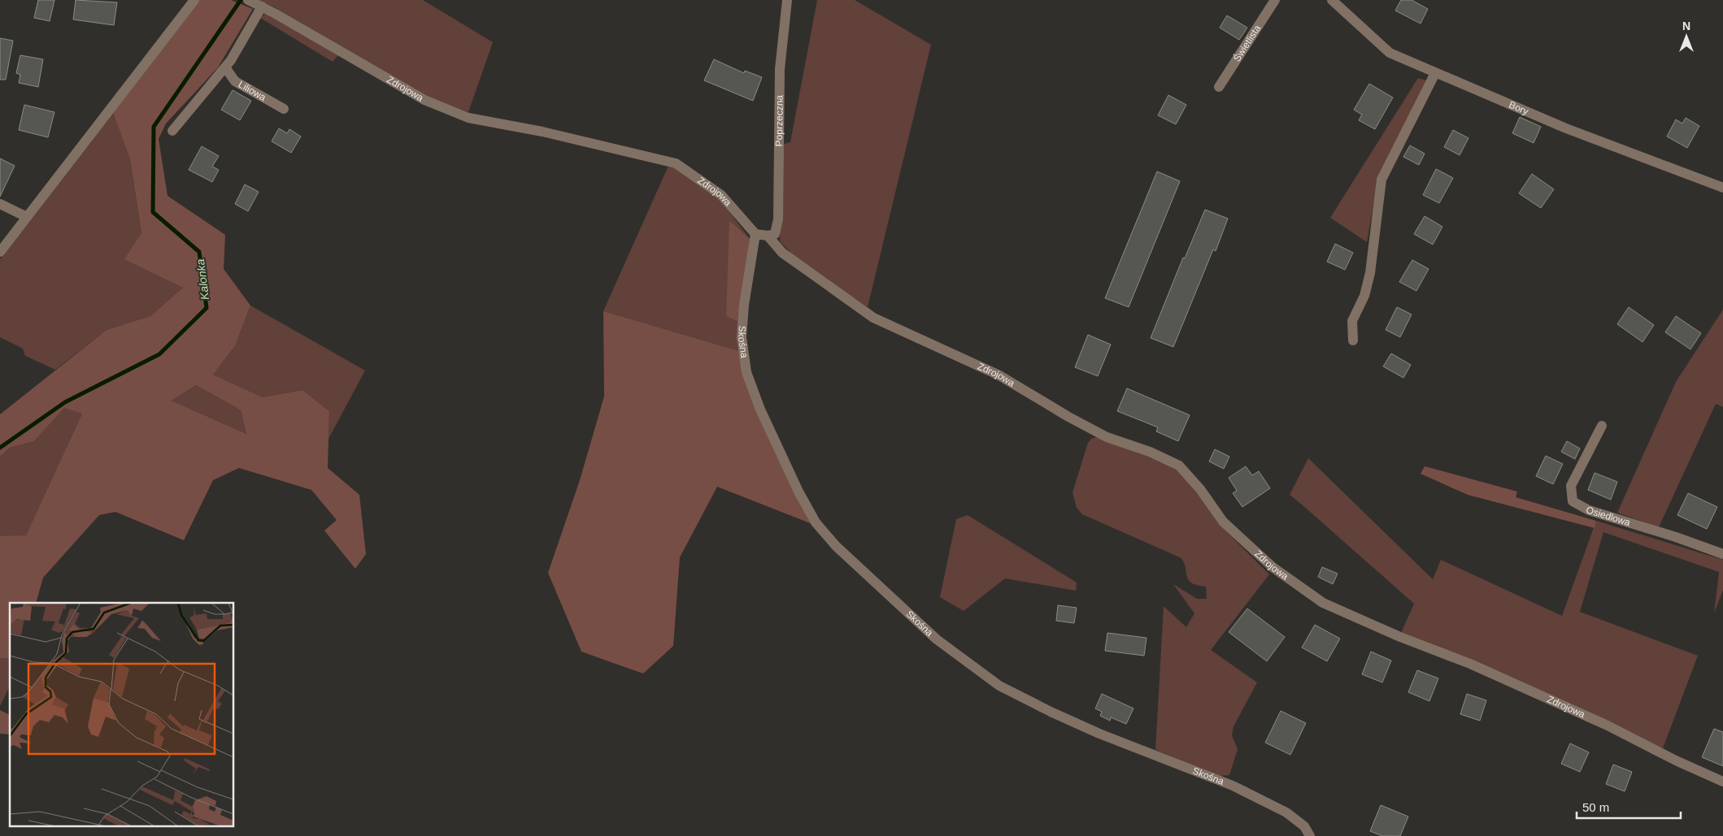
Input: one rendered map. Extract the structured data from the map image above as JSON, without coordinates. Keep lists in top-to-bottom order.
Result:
{
  "streets": {
    "street": [
      "Świetlista",
      "Zdrojowa",
      "Liliowa",
      "Bory",
      "Poprzeczna",
      "Skośna",
      "Osiedlowa"
    ]
  },
  "crossings": [
    ["Zdrojowa", "Poprzeczna"],
    ["Zdrojowa", "Skośna"]
  ],
  "water": ["Kalonka"],
  "scale_bar": "50 m",
  "north": "top"
}
